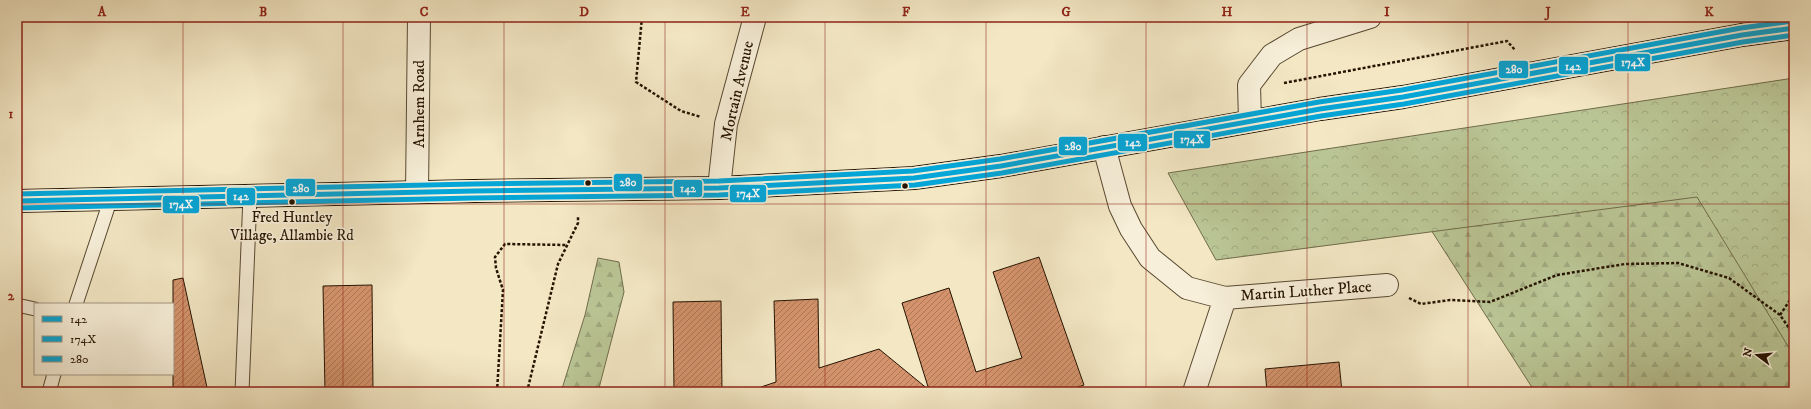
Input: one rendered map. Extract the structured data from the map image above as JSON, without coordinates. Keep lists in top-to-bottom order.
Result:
{
  "streets": {
    "main road": ["Mortain Avenue", "Arnhem Road", "Martin Luther Place"]
  },
  "places": ["Fred Huntley Village, Allambie Rd"],
  "lines": ["transit line 280", "transit line 142", "transit line 174X"],
  "legend": ["142", "174X", "280"],
  "north": "left",
  "grid": {
    "columns": [
      "A",
      "B",
      "C",
      "D",
      "E",
      "F",
      "G",
      "H",
      "I",
      "J",
      "K"
    ],
    "rows": ["1", "2"]
  }
}
